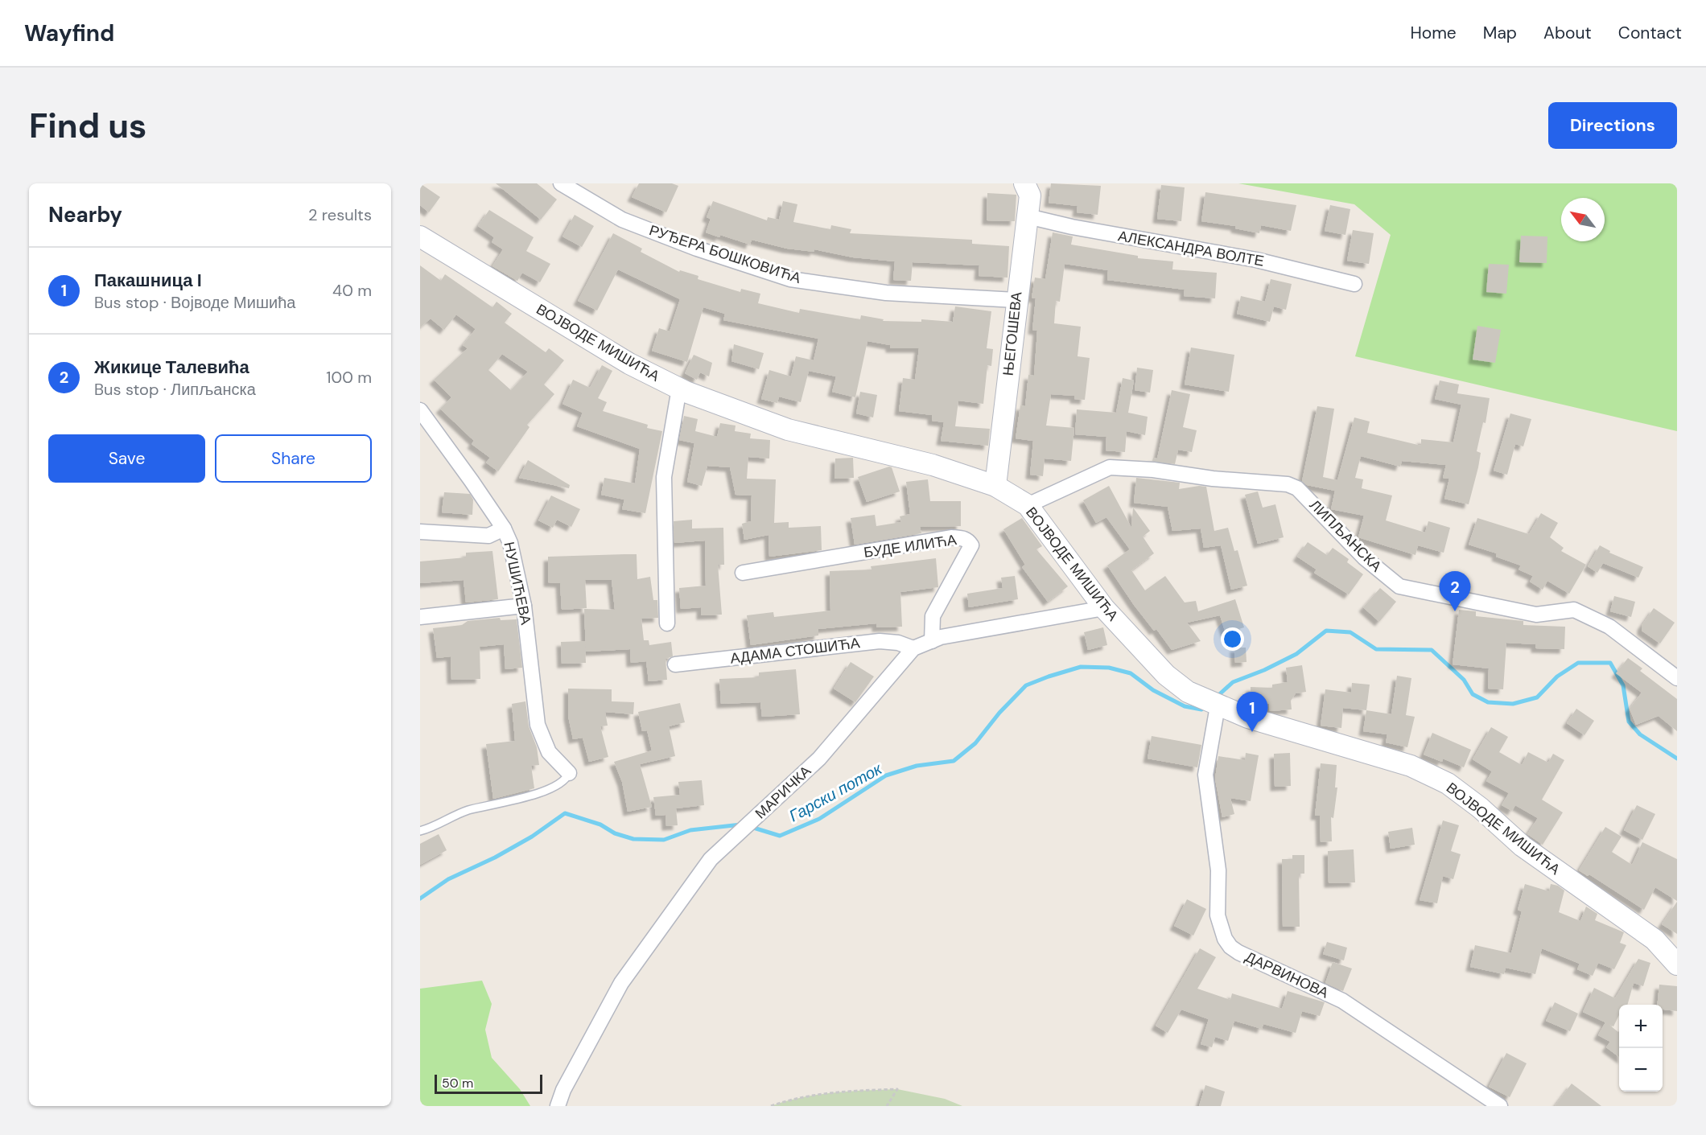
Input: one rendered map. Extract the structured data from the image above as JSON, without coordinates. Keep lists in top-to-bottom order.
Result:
{
  "streets": {
    "street": [
      "АЛЕКСАНДРА ВОЛТЕ",
      "РУЂЕРА БОШКОВИЋА",
      "ЊЕГОШЕВА",
      "ВОЈВОДЕ МИШИЋА",
      "ЛИПЉАНСКА",
      "БУДЕ ИЛИЋА",
      "НУШИЋЕВА",
      "АДАМА СТОШИЋА",
      "МАРИЧКА",
      "ДАРВИНОВА"
    ]
  },
  "crossings": [
    ["АЛЕКСАНДРА ВОЛТЕ", "ЊЕГОШЕВА"],
    ["РУЂЕРА БОШКОВИЋА", "ЊЕГОШЕВА"],
    ["ЊЕГОШЕВА", "ВОЈВОДЕ МИШИЋА"],
    ["ВОЈВОДЕ МИШИЋА", "ЛИПЉАНСКА"],
    ["ВОЈВОДЕ МИШИЋА", "МАРИЧКА"],
    ["ВОЈВОДЕ МИШИЋА", "ДАРВИНОВА"],
    ["БУДЕ ИЛИЋА", "МАРИЧКА"],
    ["АДАМА СТОШИЋА", "МАРИЧКА"]
  ],
  "water": ["Гарски поток"],
  "scale_bar": "50 m",
  "north": "top left",
  "page": {
    "header": "Wayfind",
    "nav": [
      "Home",
      "Map",
      "About",
      "Contact"
    ],
    "buttons": [
      "Directions",
      ["Save", "Share"]
    ],
    "title": "Find us",
    "heading": ["Nearby", "2 results"],
    "list": [
      {
        "mark": "1",
        "name": "Пакашница I",
        "note": "Bus stop · Војводе Мишића",
        "value": "40 m"
      },
      {
        "mark": "2",
        "name": "Жикице Талевића",
        "note": "Bus stop · Липљанска",
        "value": "100 m"
      }
    ],
    "pins": ["2", "1"],
    "map_buttons": ["+", "−"],
    "scale": "50 m"
  }
}
